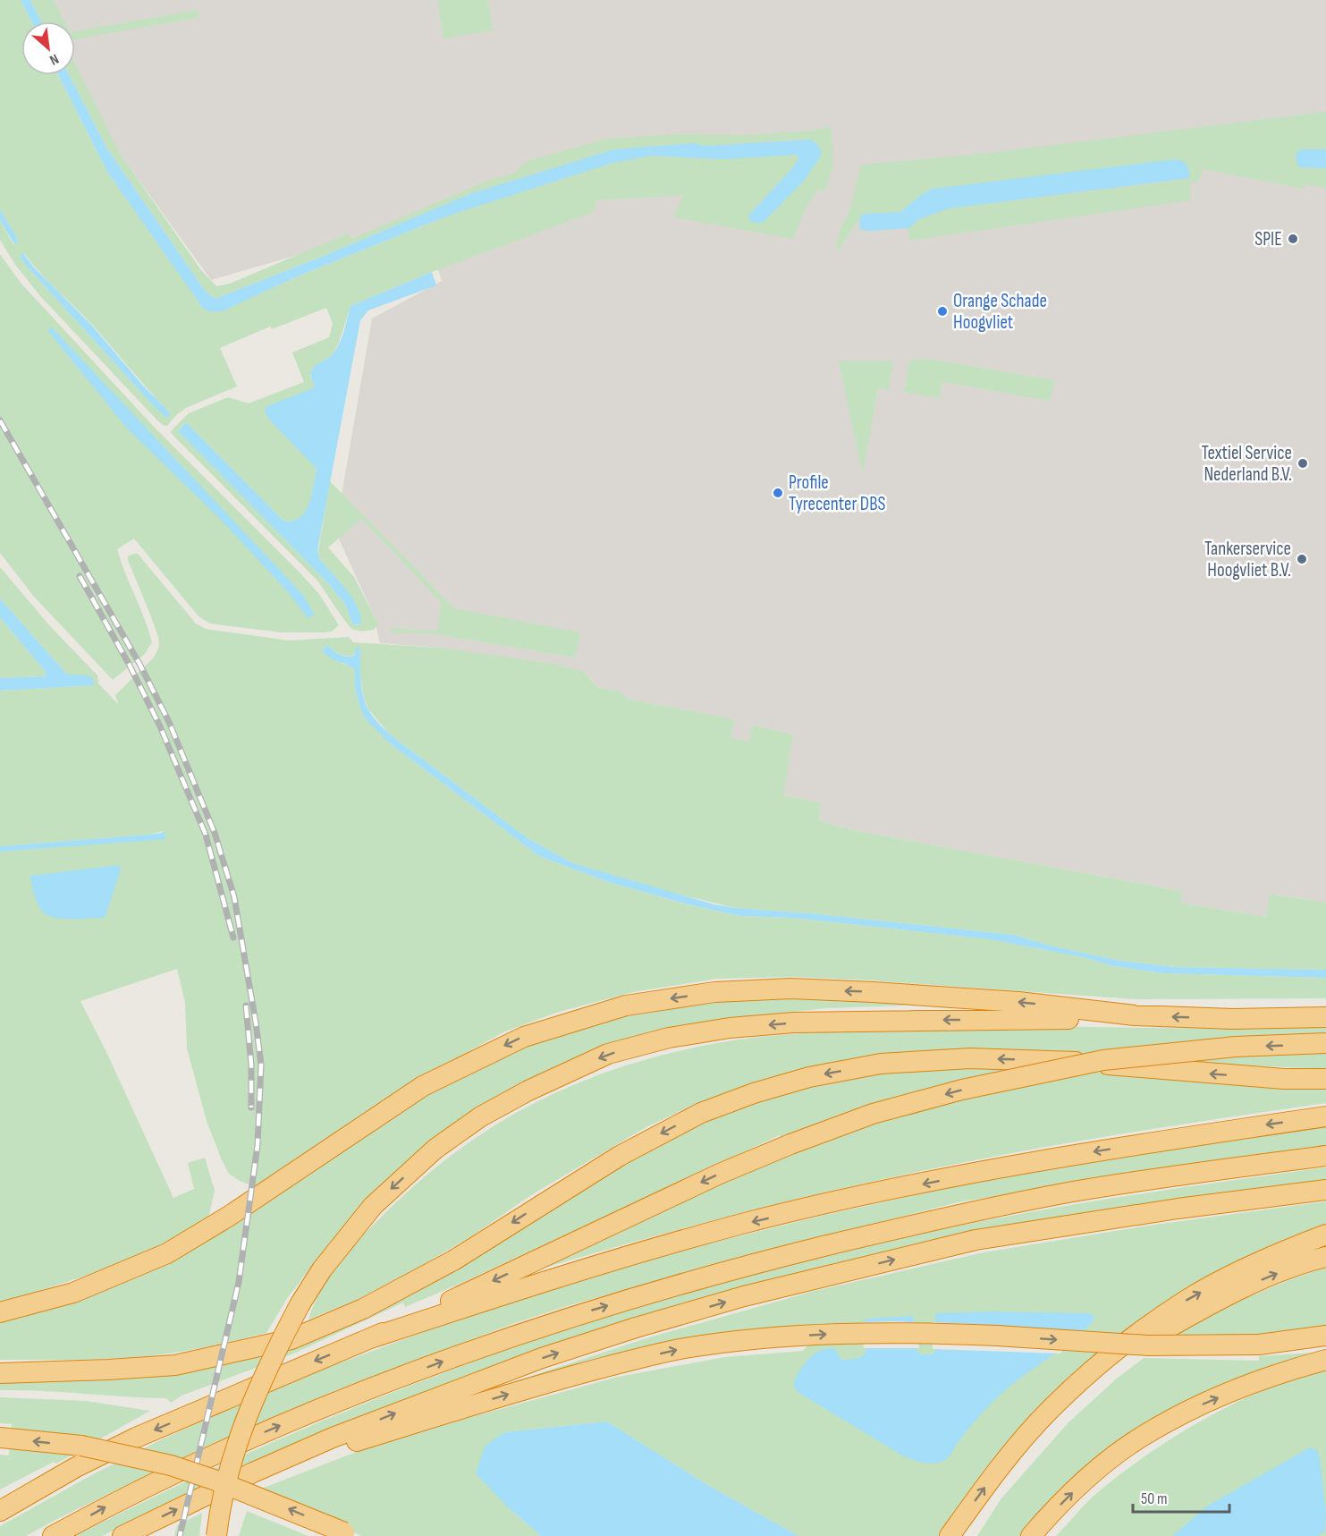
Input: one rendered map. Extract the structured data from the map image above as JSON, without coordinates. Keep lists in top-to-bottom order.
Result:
{
  "places": [
    "SPIE",
    "Orange Schade Hoogvliet",
    "Textiel Service Nederland B.V.",
    "Profile Tyrecenter DBS",
    "Tankerservice Hoogvliet B.V."
  ],
  "scale_bar": "50 m",
  "north": "bottom right"
}
